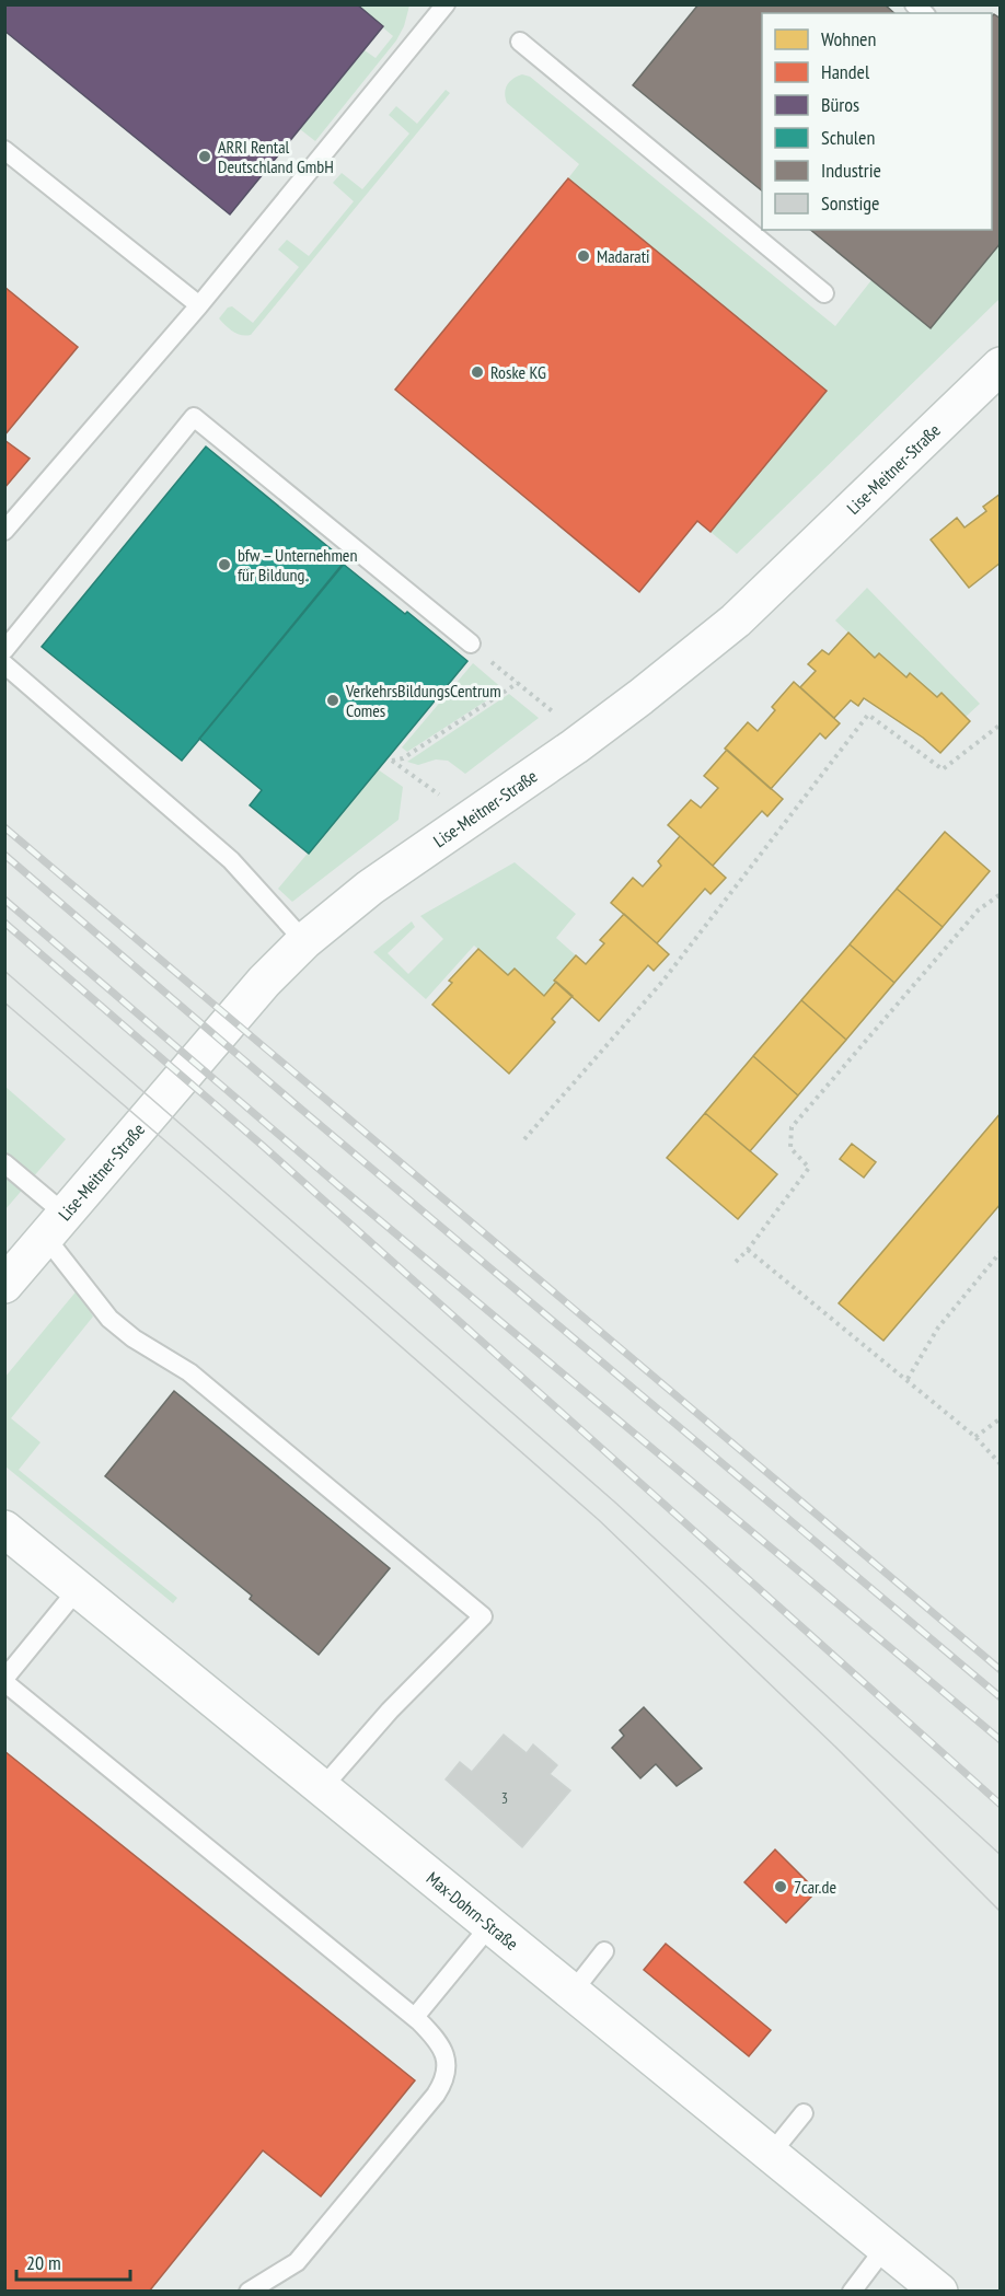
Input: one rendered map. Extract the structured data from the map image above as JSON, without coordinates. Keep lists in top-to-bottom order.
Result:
{
  "streets": {
    "main road": ["Lise-Meitner-Straße", "Max-Dohrn-Straße"]
  },
  "places": [
    "ARRI Rental Deutschland GmbH",
    "Madarati",
    "Roske KG",
    "bfw – Unternehmen für Bildung.",
    "VerkehrsBildungsCentrum Comes",
    "7car.de"
  ],
  "house_numbers": ["3"],
  "legend": [
    "Wohnen",
    "Handel",
    "Büros",
    "Schulen",
    "Industrie",
    "Sonstige"
  ],
  "scale_bar": "20 m"
}
